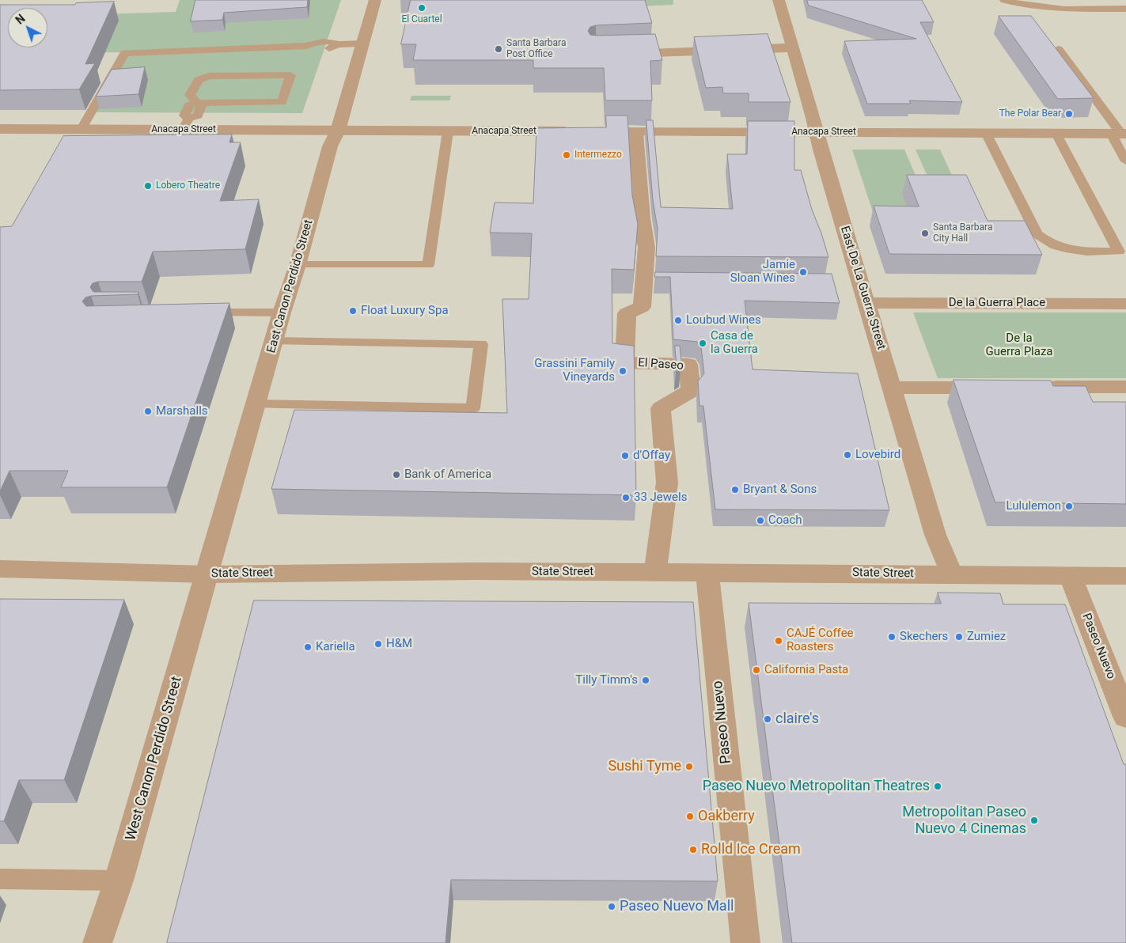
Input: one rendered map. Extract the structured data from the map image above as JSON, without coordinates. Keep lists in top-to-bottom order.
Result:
{
  "streets": {
    "street": [
      "Anacapa Street",
      "East Canon Perdido Street",
      "East De La Guerra Street",
      "De la Guerra Place",
      "El Paseo",
      "State Street",
      "Paseo Nuevo",
      "West Canon Perdido Street"
    ]
  },
  "crossings": [
    ["Anacapa Street", "East Canon Perdido Street"],
    ["Anacapa Street", "East De La Guerra Street"],
    ["Anacapa Street", "El Paseo"],
    ["East Canon Perdido Street", "State Street"],
    ["East Canon Perdido Street", "West Canon Perdido Street"],
    ["East De La Guerra Street", "De la Guerra Place"],
    ["East De La Guerra Street", "State Street"],
    ["El Paseo", "State Street"],
    ["State Street", "Paseo Nuevo"],
    ["State Street", "West Canon Perdido Street"]
  ],
  "parks": ["De la Guerra Plaza"],
  "places": [
    "El Cuartel",
    "Santa Barbara Post Office",
    "The Polar Bear",
    "Intermezzo",
    "Lobero Theatre",
    "Santa Barbara City Hall",
    "Jamie Sloan Wines",
    "Float Luxury Spa",
    "Loubud Wines",
    "Casa de la Guerra",
    "Grassini Family Vineyards",
    "Marshalls",
    "Lovebird",
    "d'Offay",
    "Bank of America",
    "Bryant & Sons",
    "33 Jewels",
    "Lululemon",
    "Coach",
    "Skechers",
    "Zumiez",
    "CAJÉ Coffee Roasters",
    "H&M",
    "Kariella",
    "California Pasta",
    "Tilly Timm's",
    "claire's",
    "Sushi Tyme",
    "Paseo Nuevo Metropolitan Theatres",
    "Oakberry",
    "Metropolitan Paseo Nuevo 4 Cinemas",
    "Rolld Ice Cream",
    "Paseo Nuevo Mall"
  ],
  "north": "top left"
}
